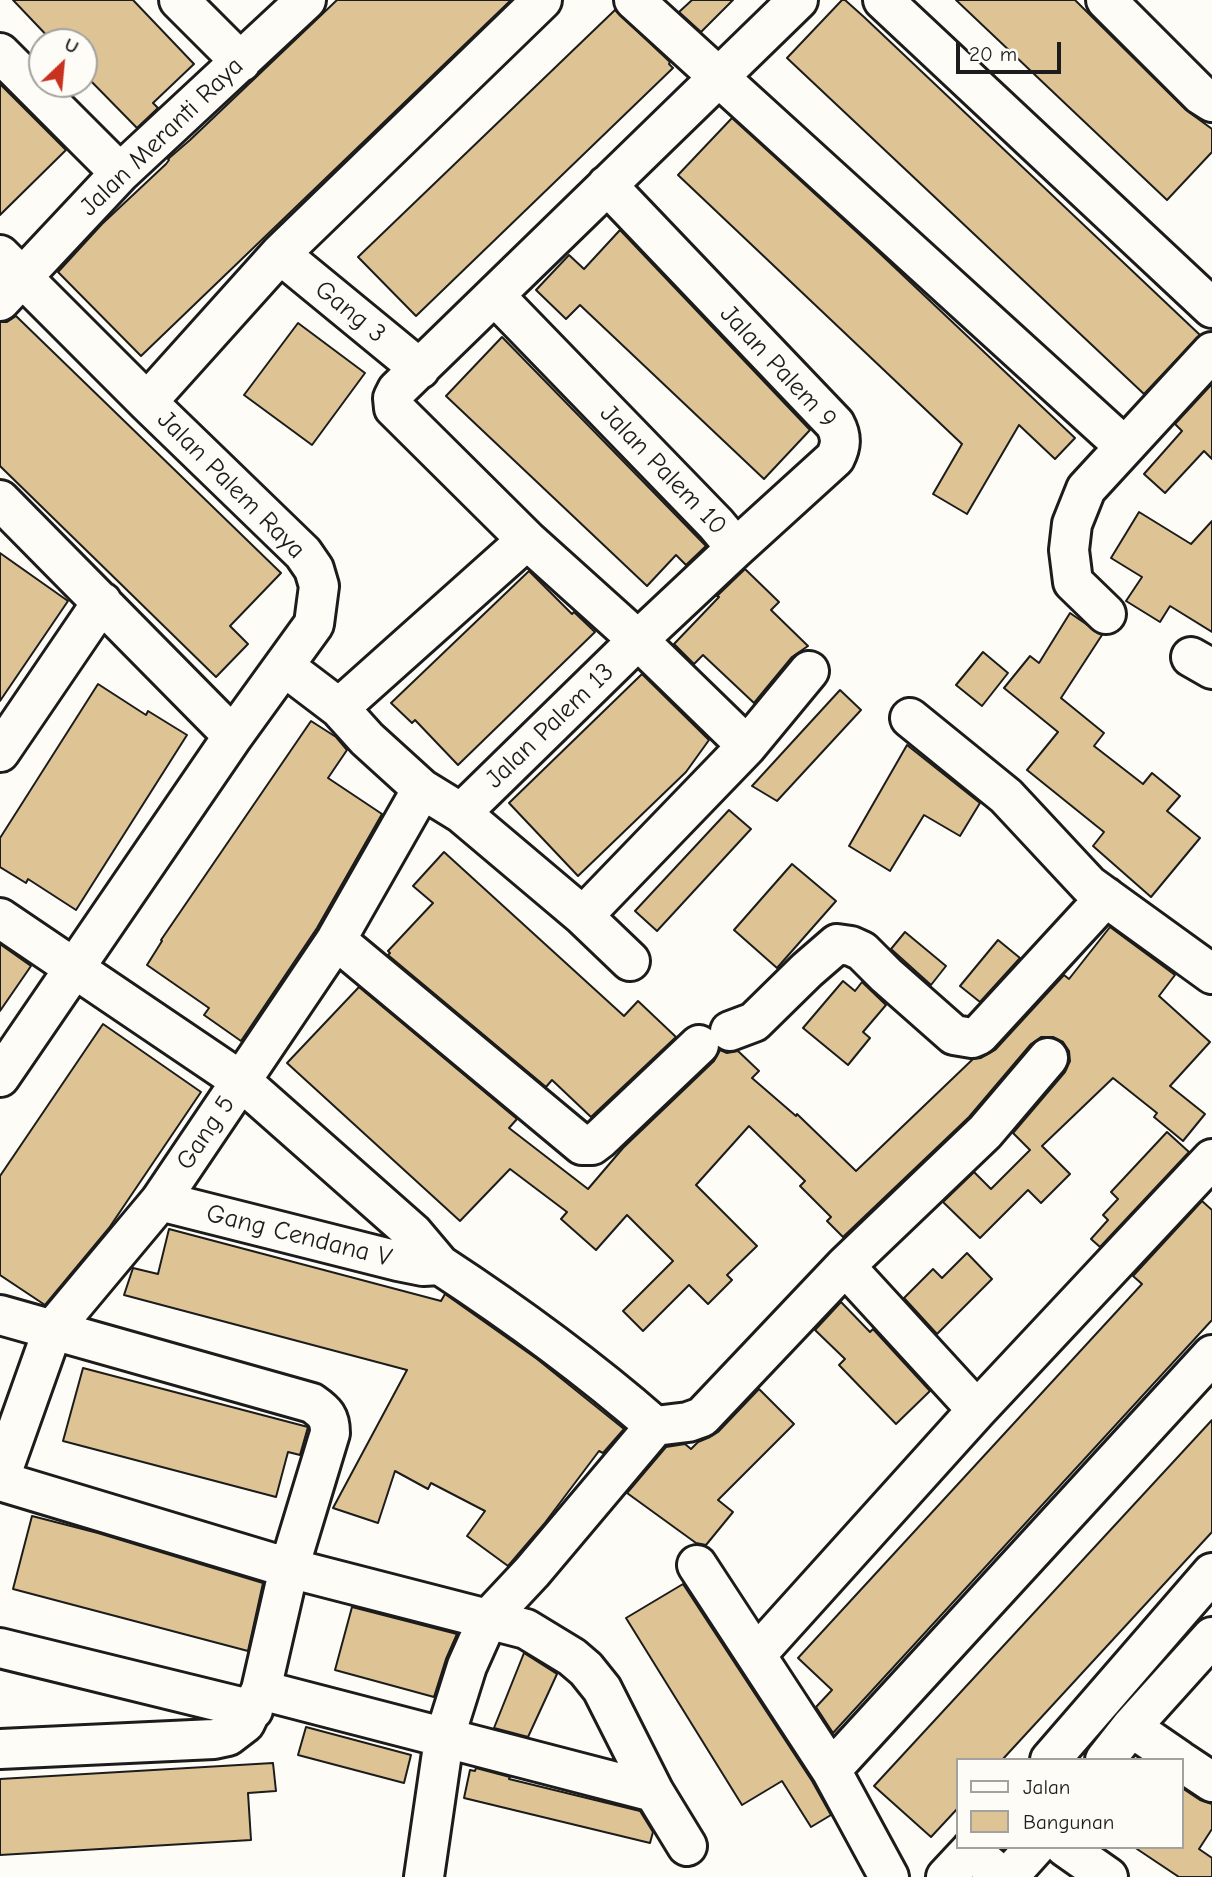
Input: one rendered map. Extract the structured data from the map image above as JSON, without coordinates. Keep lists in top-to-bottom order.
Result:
{
  "streets": {
    "street": [
      "Jalan Meranti Raya",
      "Gang 3",
      "Jalan Palem 9",
      "Jalan Palem 10",
      "Jalan Palem Raya",
      "Jalan Palem 13",
      "Gang 5",
      "Gang Cendana V"
    ]
  },
  "crossings": [
    ["Gang 3", "Jalan Palem Raya"],
    ["Jalan Palem 9", "Jalan Palem 10"],
    ["Jalan Palem 10", "Jalan Palem 13"],
    ["Jalan Palem Raya", "Gang Cendana V"],
    ["Gang 5", "Gang Cendana V"]
  ],
  "legend": ["Jalan", "Bangunan"],
  "scale_bar": "20 m",
  "north": "top right"
}
